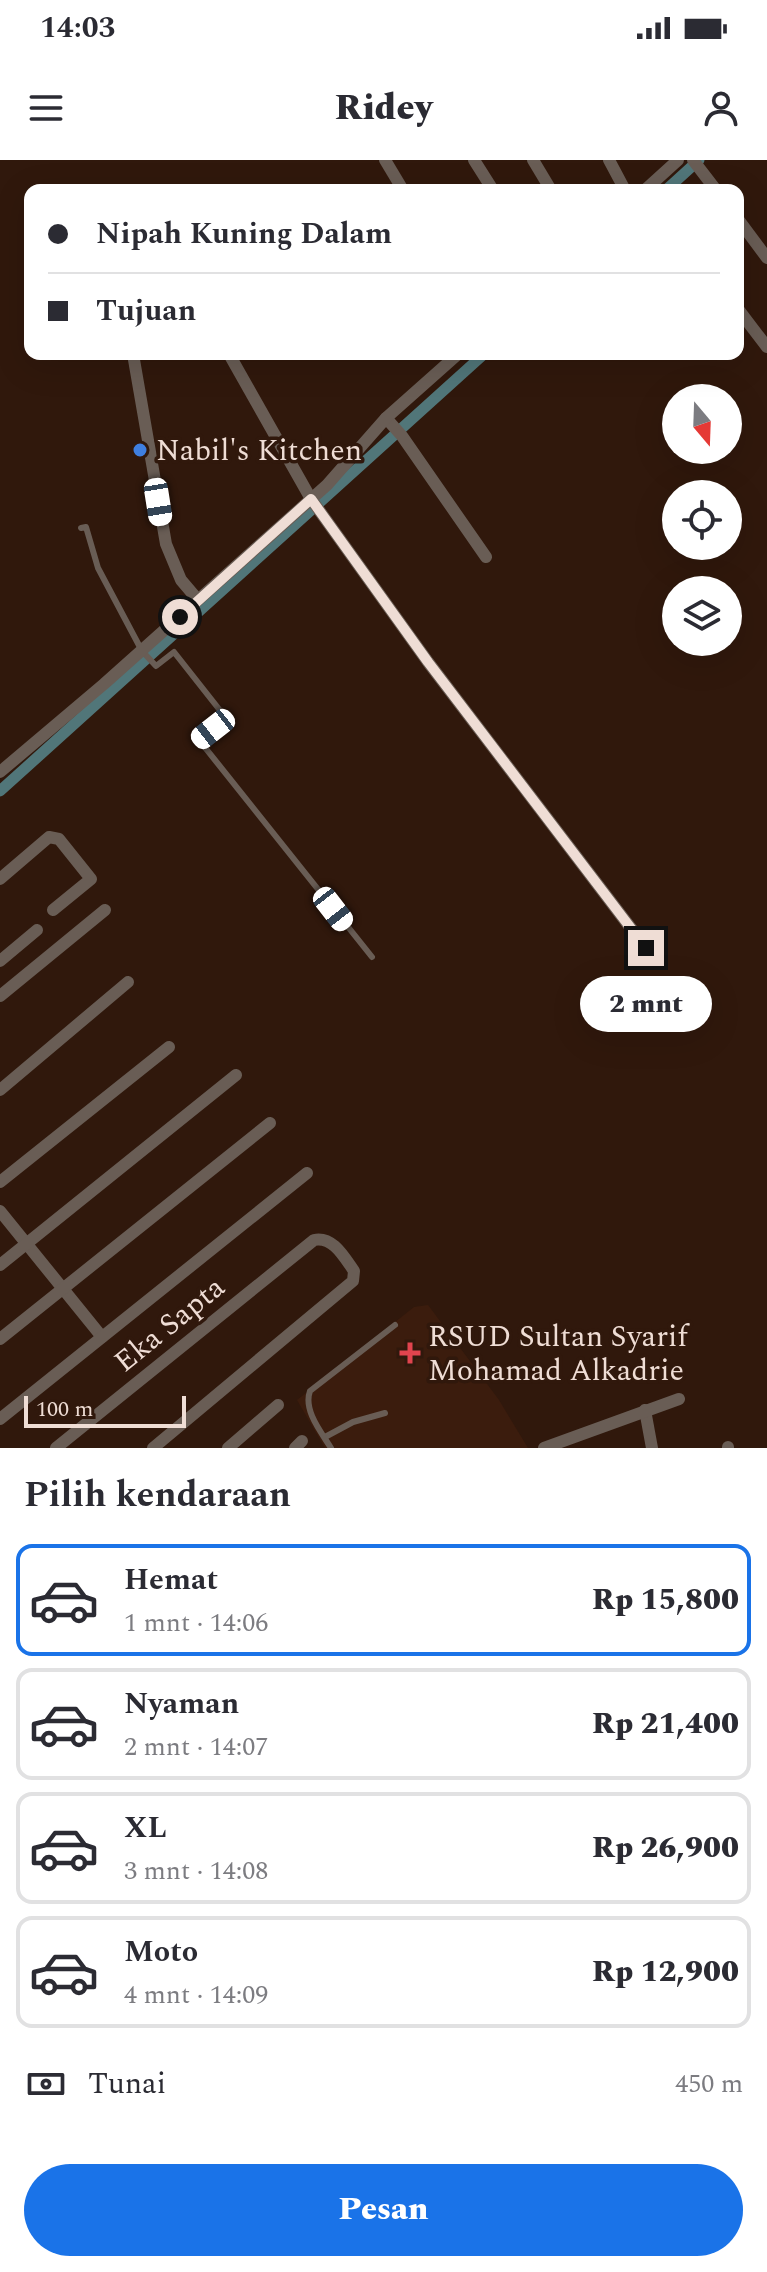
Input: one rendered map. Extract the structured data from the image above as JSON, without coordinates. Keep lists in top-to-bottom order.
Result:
{
  "streets": {
    "street": ["Eka Sapta"]
  },
  "places": {
    "other": ["Nabil's Kitchen"],
    "health": ["RSUD Sultan Syarif Mohamad Alkadrie"]
  },
  "scale_bar": "100 m",
  "north": "bottom",
  "page": {
    "status": "14:03",
    "header": "Ridey",
    "banner": ["Nipah Kuning Dalam", "Tujuan"],
    "bubble": "2 mnt",
    "scale": "100 m",
    "heading": "Pilih kendaraan",
    "list": [
      {
        "name": "Hemat",
        "note": "1 mnt · 14:06",
        "value": "Rp 15,800"
      },
      {
        "name": "Nyaman",
        "note": "2 mnt · 14:07",
        "value": "Rp 21,400"
      },
      {
        "name": "XL",
        "note": "3 mnt · 14:08",
        "value": "Rp 26,900"
      },
      {
        "name": "Moto",
        "note": "4 mnt · 14:09",
        "value": "Rp 12,900"
      }
    ],
    "pay": ["Tunai", "450 m"],
    "buttons": "Pesan"
  }
}
